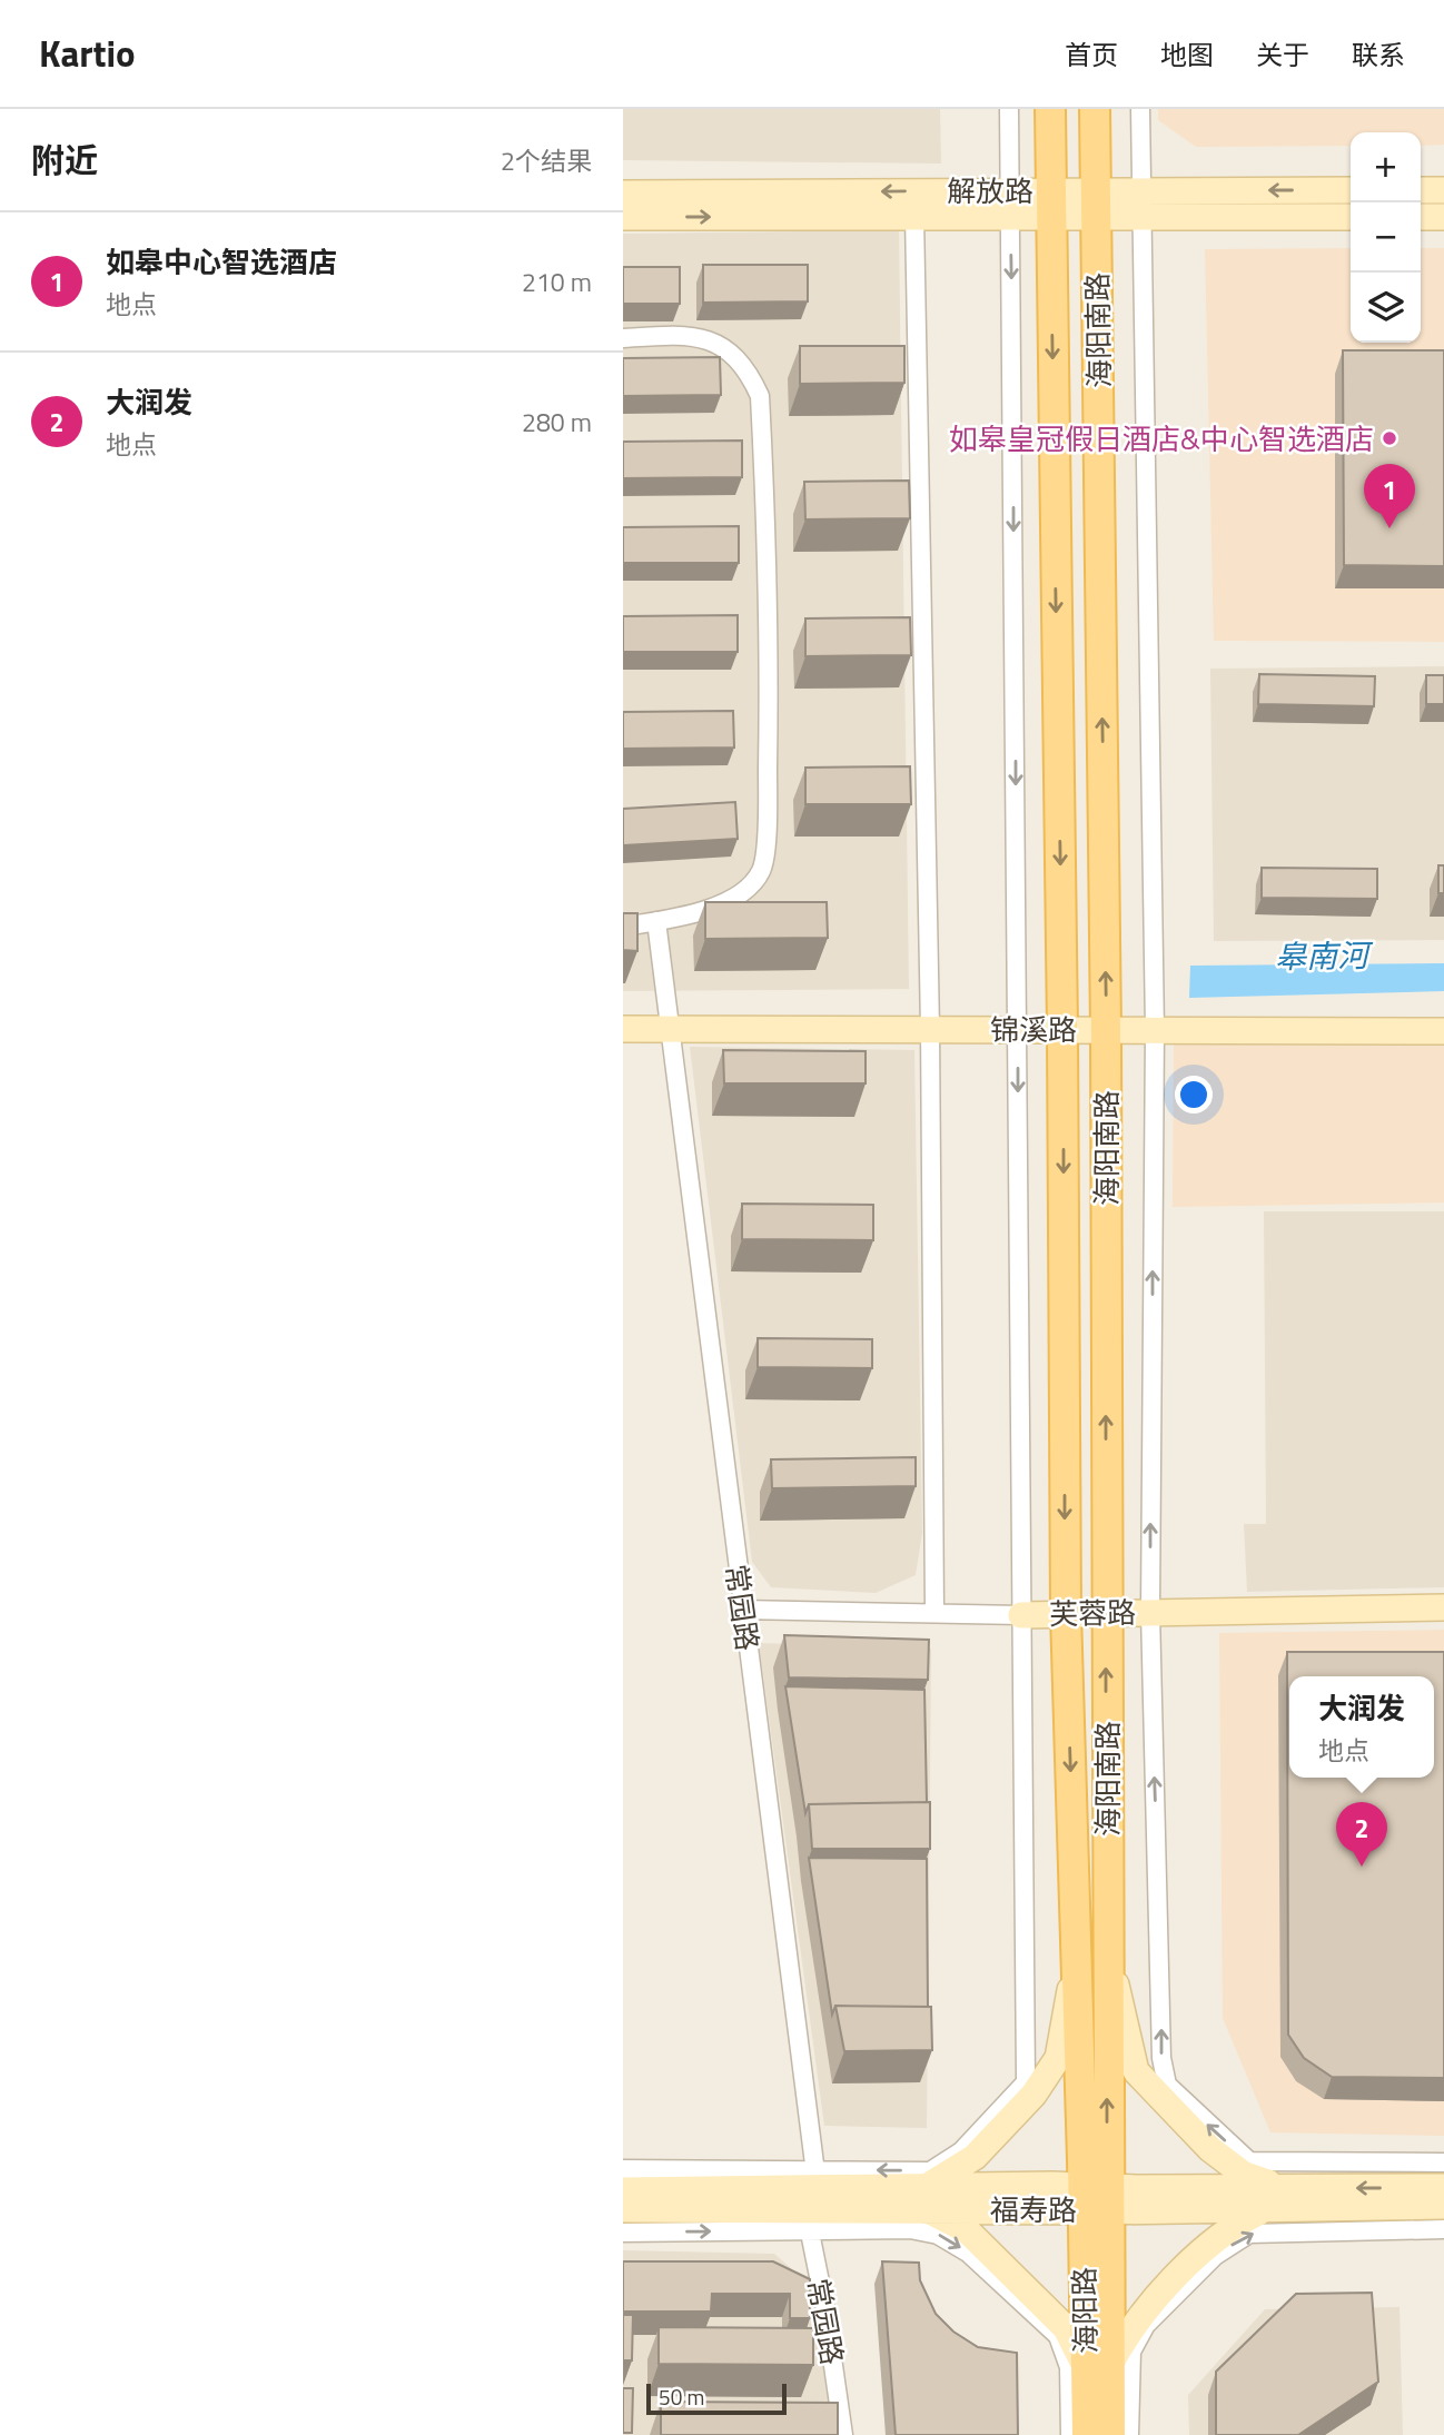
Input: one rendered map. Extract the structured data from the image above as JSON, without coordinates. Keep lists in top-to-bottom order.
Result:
{
  "streets": {
    "main road": ["海阳南路", "海阳路"],
    "street": [
      "解放路",
      "锦溪路",
      "常园路",
      "芙蓉路",
      "福寿路"
    ]
  },
  "crossings": [
    ["解放路", "海阳南路"],
    ["海阳南路", "锦溪路"],
    ["海阳南路", "芙蓉路"],
    ["海阳南路", "福寿路"],
    ["海阳南路", "海阳路"],
    ["锦溪路", "常园路"],
    ["常园路", "芙蓉路"],
    ["常园路", "福寿路"],
    ["福寿路", "海阳路"]
  ],
  "water": ["皋南河"],
  "places": ["如皋皇冠假日酒店&中心智选酒店"],
  "scale_bar": "50 m",
  "page": {
    "header": "Kartio",
    "nav": [
      "首页",
      "地图",
      "关于",
      "联系"
    ],
    "heading": ["附近", "2个结果"],
    "map_buttons": ["+", "−"],
    "list": [
      {
        "mark": "1",
        "name": "如皋中心智选酒店",
        "note": "地点",
        "value": "210 m"
      },
      {
        "mark": "2",
        "name": "大润发",
        "note": "地点",
        "value": "280 m"
      }
    ],
    "pins": ["1", "2"],
    "popup": ["大润发", "地点"],
    "scale": "50 m"
  }
}
